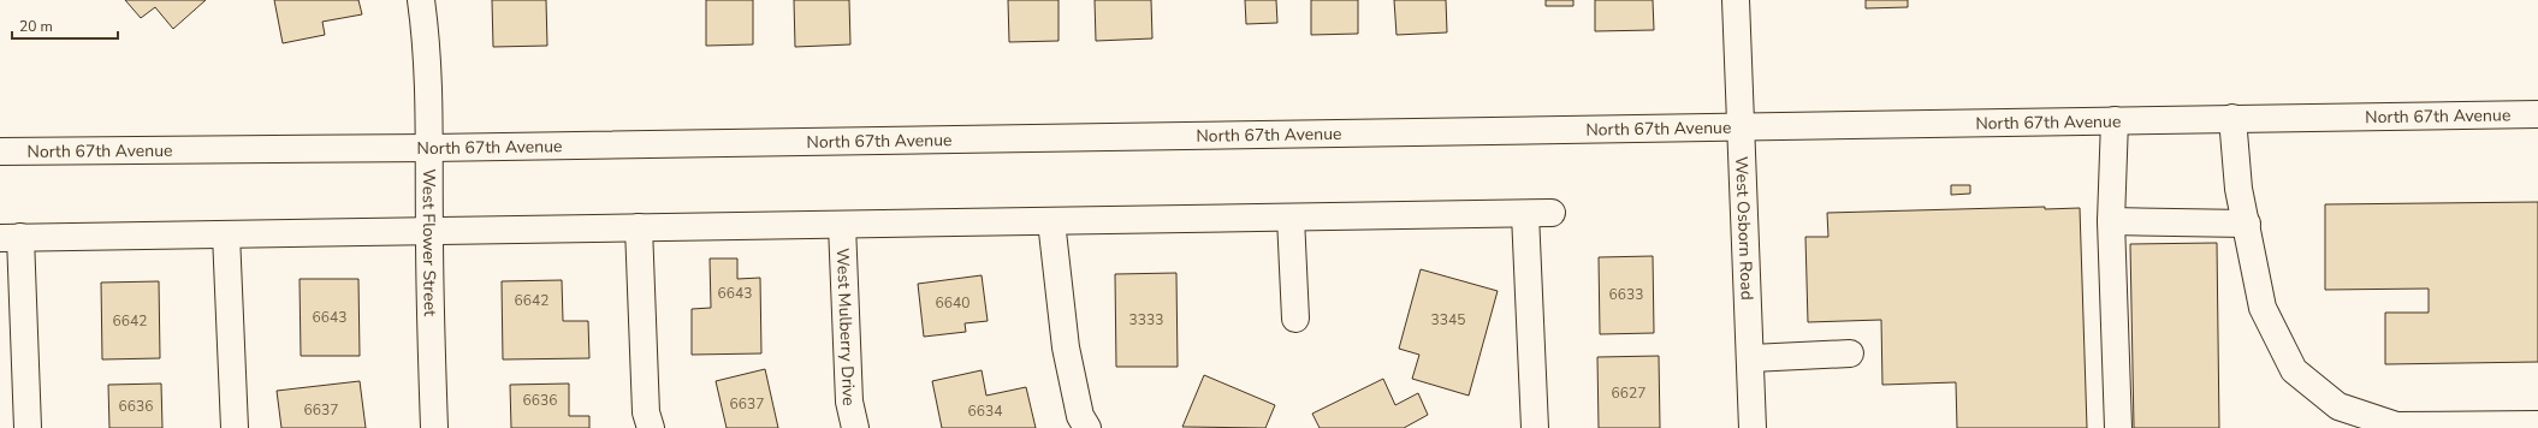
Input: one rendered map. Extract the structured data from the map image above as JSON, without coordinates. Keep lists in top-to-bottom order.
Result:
{
  "streets": {
    "street": [
      "North 67th Avenue",
      "West Osborn Road",
      "West Flower Street",
      "West Mulberry Drive"
    ]
  },
  "crossings": [
    ["North 67th Avenue", "West Osborn Road"],
    ["North 67th Avenue", "West Flower Street"]
  ],
  "house_numbers": [
    "6643",
    "6633",
    "6642",
    "6640",
    "6643",
    "3333",
    "3345",
    "6642",
    "6627",
    "6636",
    "6637",
    "6636",
    "6637",
    "6634"
  ],
  "scale_bar": "20 m"
}
